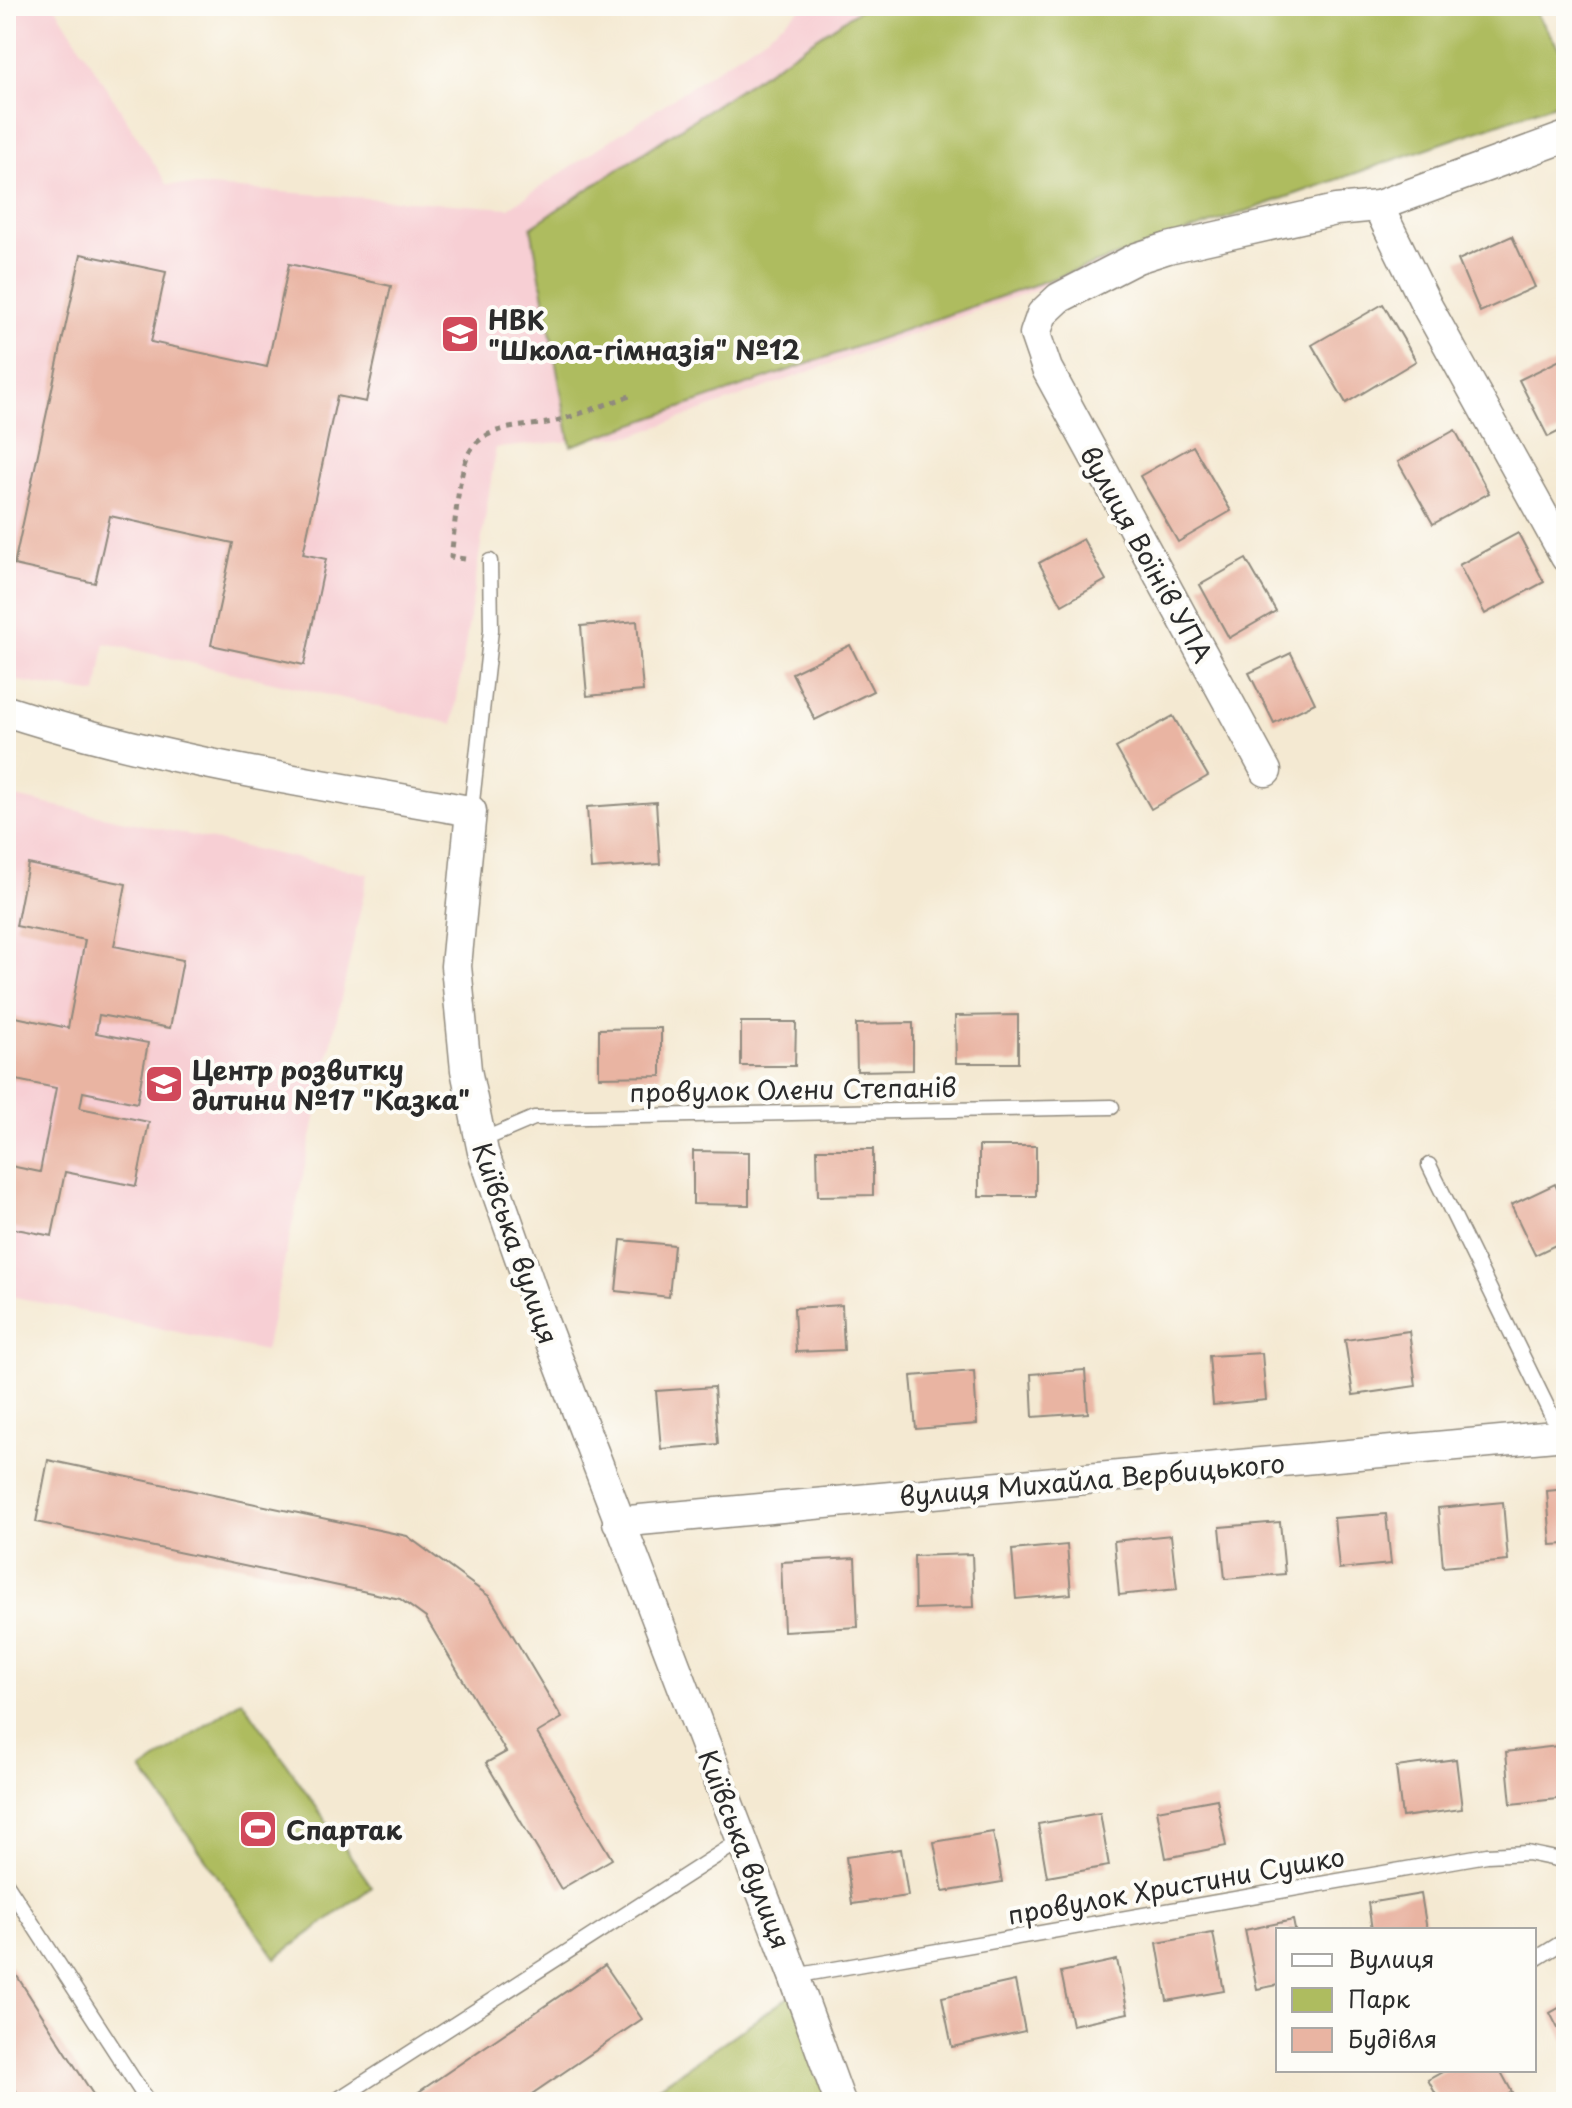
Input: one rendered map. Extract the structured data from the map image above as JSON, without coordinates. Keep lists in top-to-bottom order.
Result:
{
  "streets": {
    "street": ["вулиця Воїнів УПА", "Київська вулиця", "вулиця Михайла Вербицького"],
    "lane": ["провулок Олени Степанів", "провулок Христини Сушко"]
  },
  "crossings": [
    ["провулок Олени Степанів", "Київська вулиця"],
    ["Київська вулиця", "вулиця Михайла Вербицького"],
    ["Київська вулиця", "провулок Христини Сушко"]
  ],
  "places": {
    "school or university": ["НВК \"Школа-гімназія\" №12", "Центр розвитку дитини №17 \"Казка\""],
    "sports": ["Спартак"]
  },
  "legend": ["Вулиця", "Парк", "Будівля"]
}
